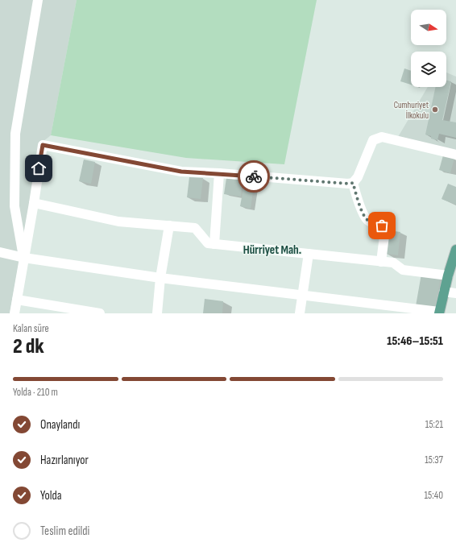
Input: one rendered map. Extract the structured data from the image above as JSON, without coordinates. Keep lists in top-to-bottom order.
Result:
{
  "districts": ["Hürriyet Mah."],
  "places": ["Cumhuriyet İlkokulu"],
  "north": "right",
  "page": {
    "heading": ["2 dk", "Kalan süre", "15:46–15:51"],
    "bar": "Yolda · 210 m",
    "list": [
      ["Onaylandı", "15:21"],
      ["Hazırlanıyor", "15:37"],
      ["Yolda", "15:40"],
      "Teslim edildi"
    ]
  }
}
